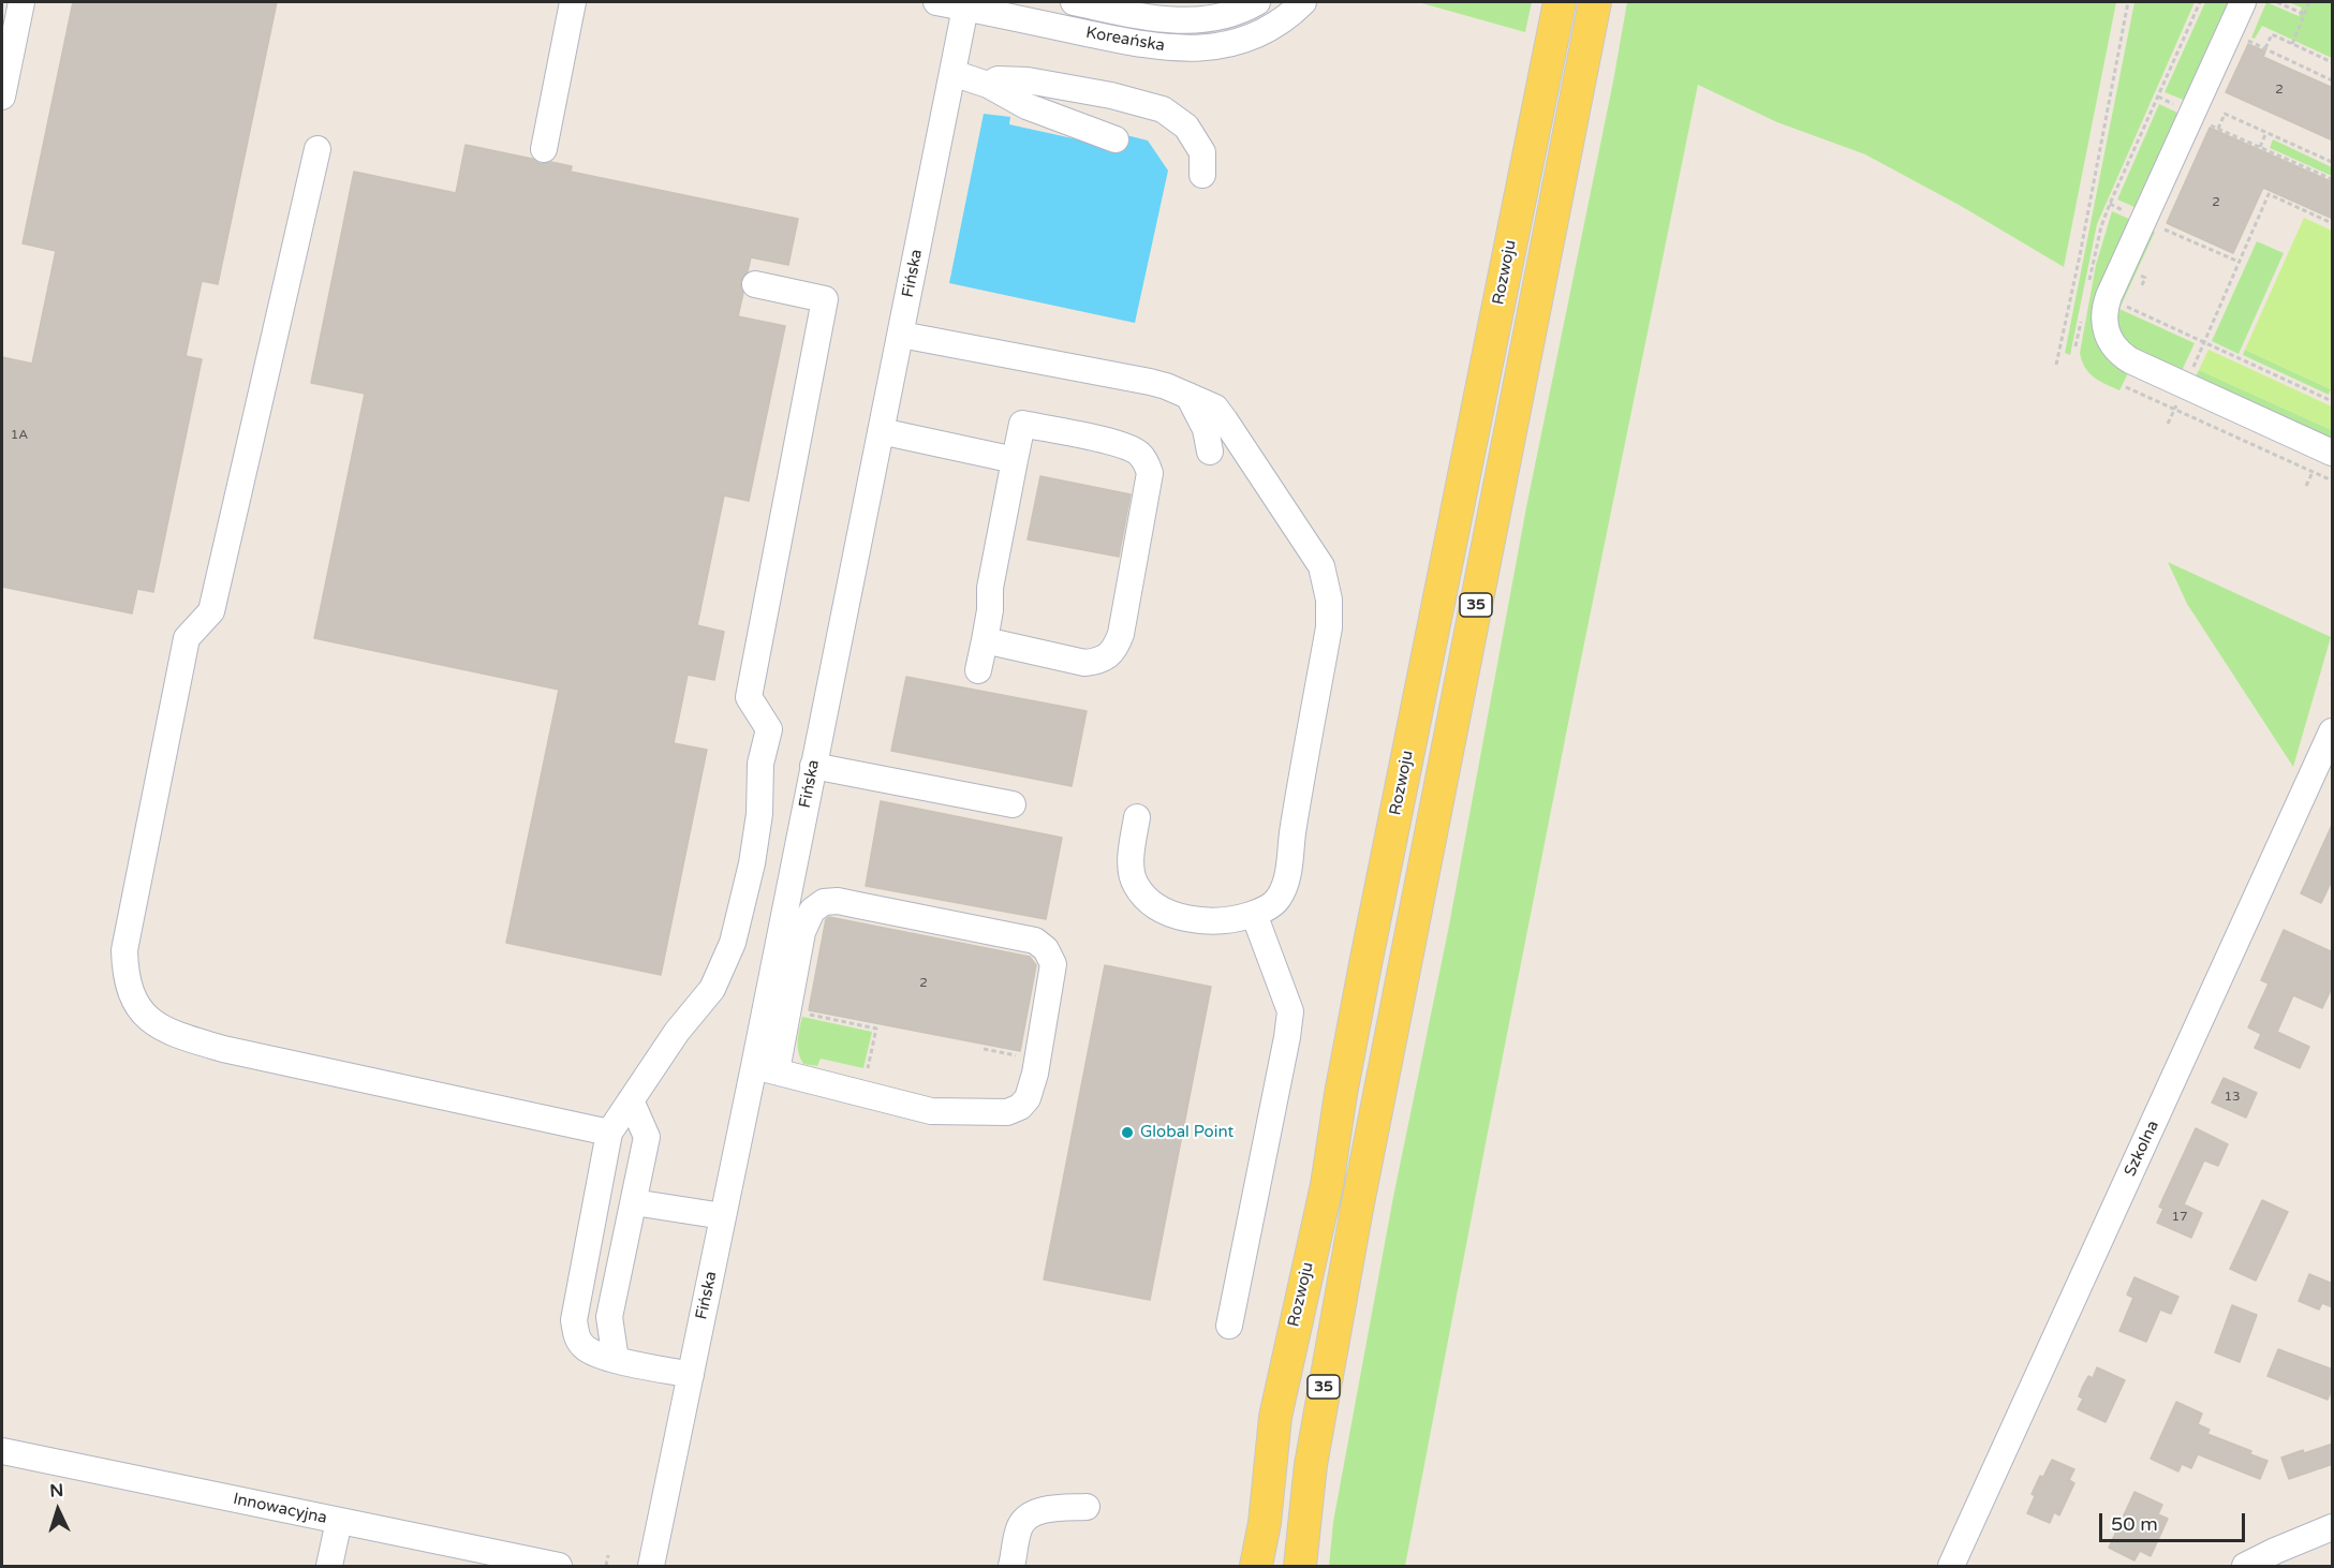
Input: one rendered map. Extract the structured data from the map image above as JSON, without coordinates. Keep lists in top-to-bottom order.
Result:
{
  "streets": {
    "main road": ["Rozwoju", "35"],
    "street": [
      "Koreańska",
      "Fińska",
      "Szkolna",
      "Innowacyjna"
    ]
  },
  "crossings": [
    ["Koreańska", "Fińska"]
  ],
  "places": ["Global Point"],
  "house_numbers": [
    "2",
    "2",
    "1A",
    "2",
    "13",
    "17"
  ],
  "scale_bar": "50 m",
  "north": "top"
}
